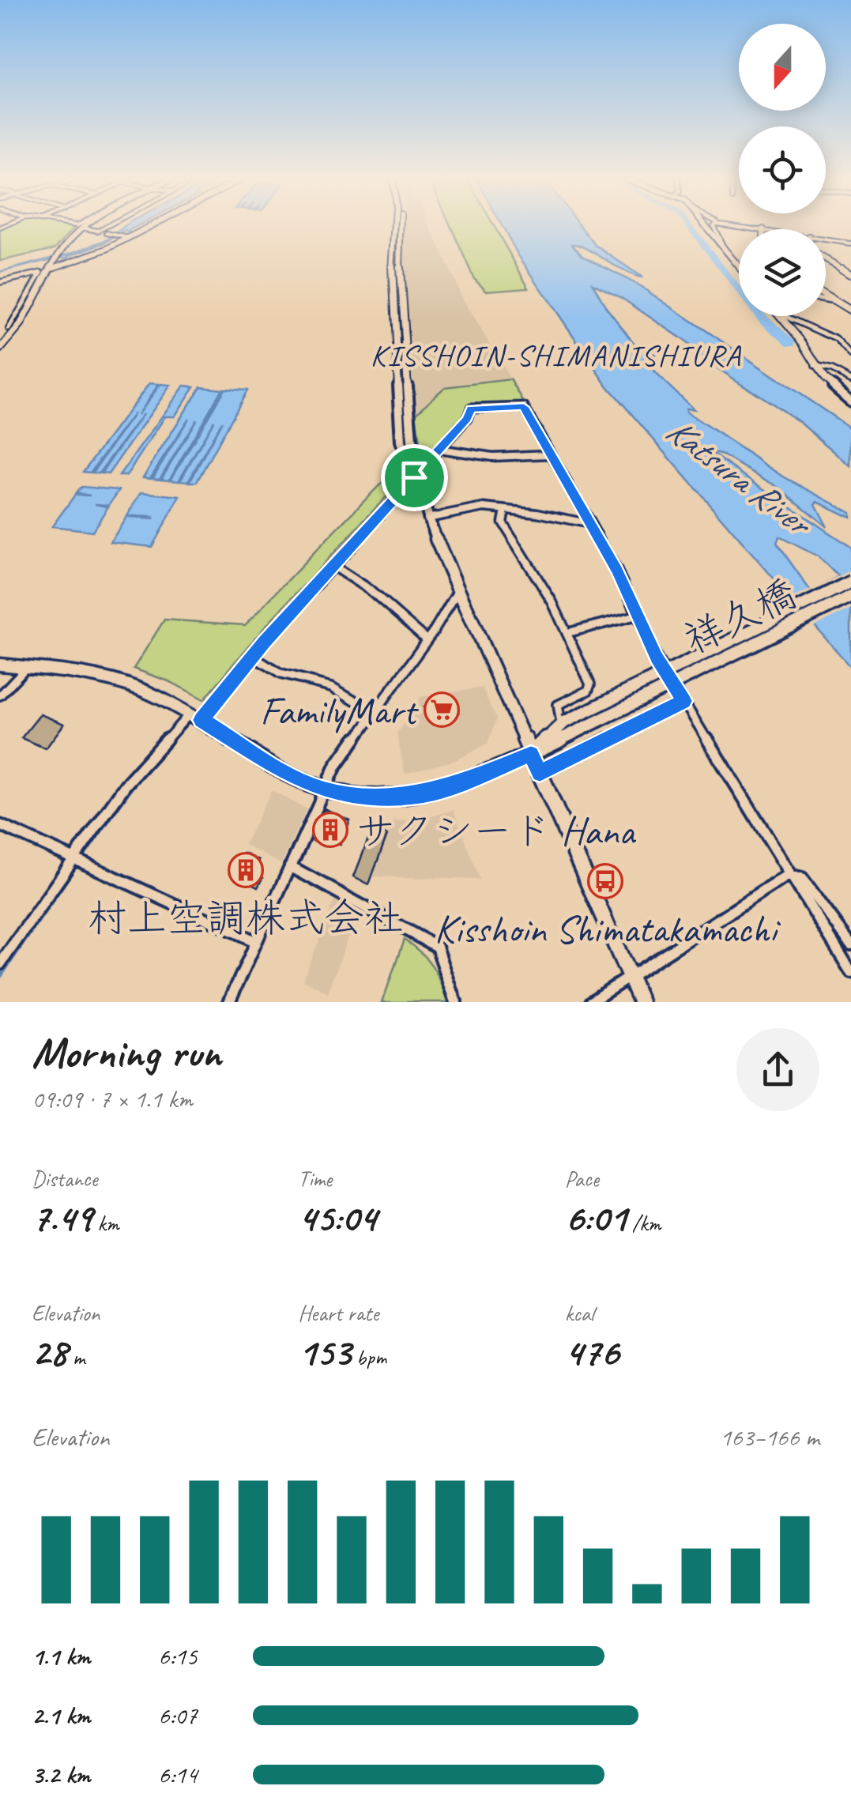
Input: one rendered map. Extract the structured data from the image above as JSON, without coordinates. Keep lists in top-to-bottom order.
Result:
{
  "streets": {
    "street": ["祥久橋"]
  },
  "districts": ["KISSHOIN-SHIMANISHIURA"],
  "water": ["Katsura River"],
  "places": {
    "supermarket": ["FamilyMart"],
    "building": ["サクシード Hana", "村上空調株式会社"],
    "bus stop": ["Kisshoin Shimatakamachi"]
  },
  "north": "bottom",
  "page": {
    "heading": ["Morning run", "09:09 · 7 × 1.1 km"],
    "stats": [
      ["Distance", "7.49 km"],
      ["Time", "45:04"],
      ["Pace", "6:01 /km"],
      ["Elevation", "28 m"],
      ["Heart rate", "153 bpm"],
      ["kcal", "476"]
    ],
    "chart": ["Elevation", "163–166 m"],
    "list": [
      {
        "name": "1.1 km",
        "note": "6:15"
      },
      {
        "name": "2.1 km",
        "note": "6:07"
      },
      {
        "name": "3.2 km",
        "note": "6:14"
      }
    ]
  }
}
